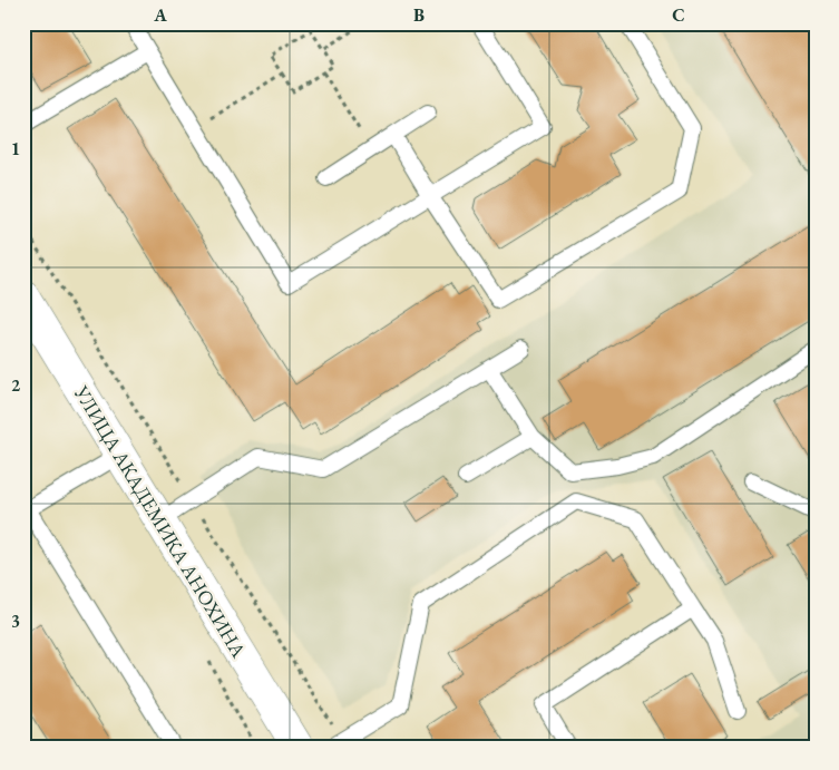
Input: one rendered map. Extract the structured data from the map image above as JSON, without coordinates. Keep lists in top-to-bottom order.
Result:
{
  "streets": {
    "street": ["УЛИЦА АКАДЕМИКА АНОХИНА"]
  },
  "grid": {
    "columns": ["A", "B", "C"],
    "rows": ["1", "2", "3"]
  }
}
